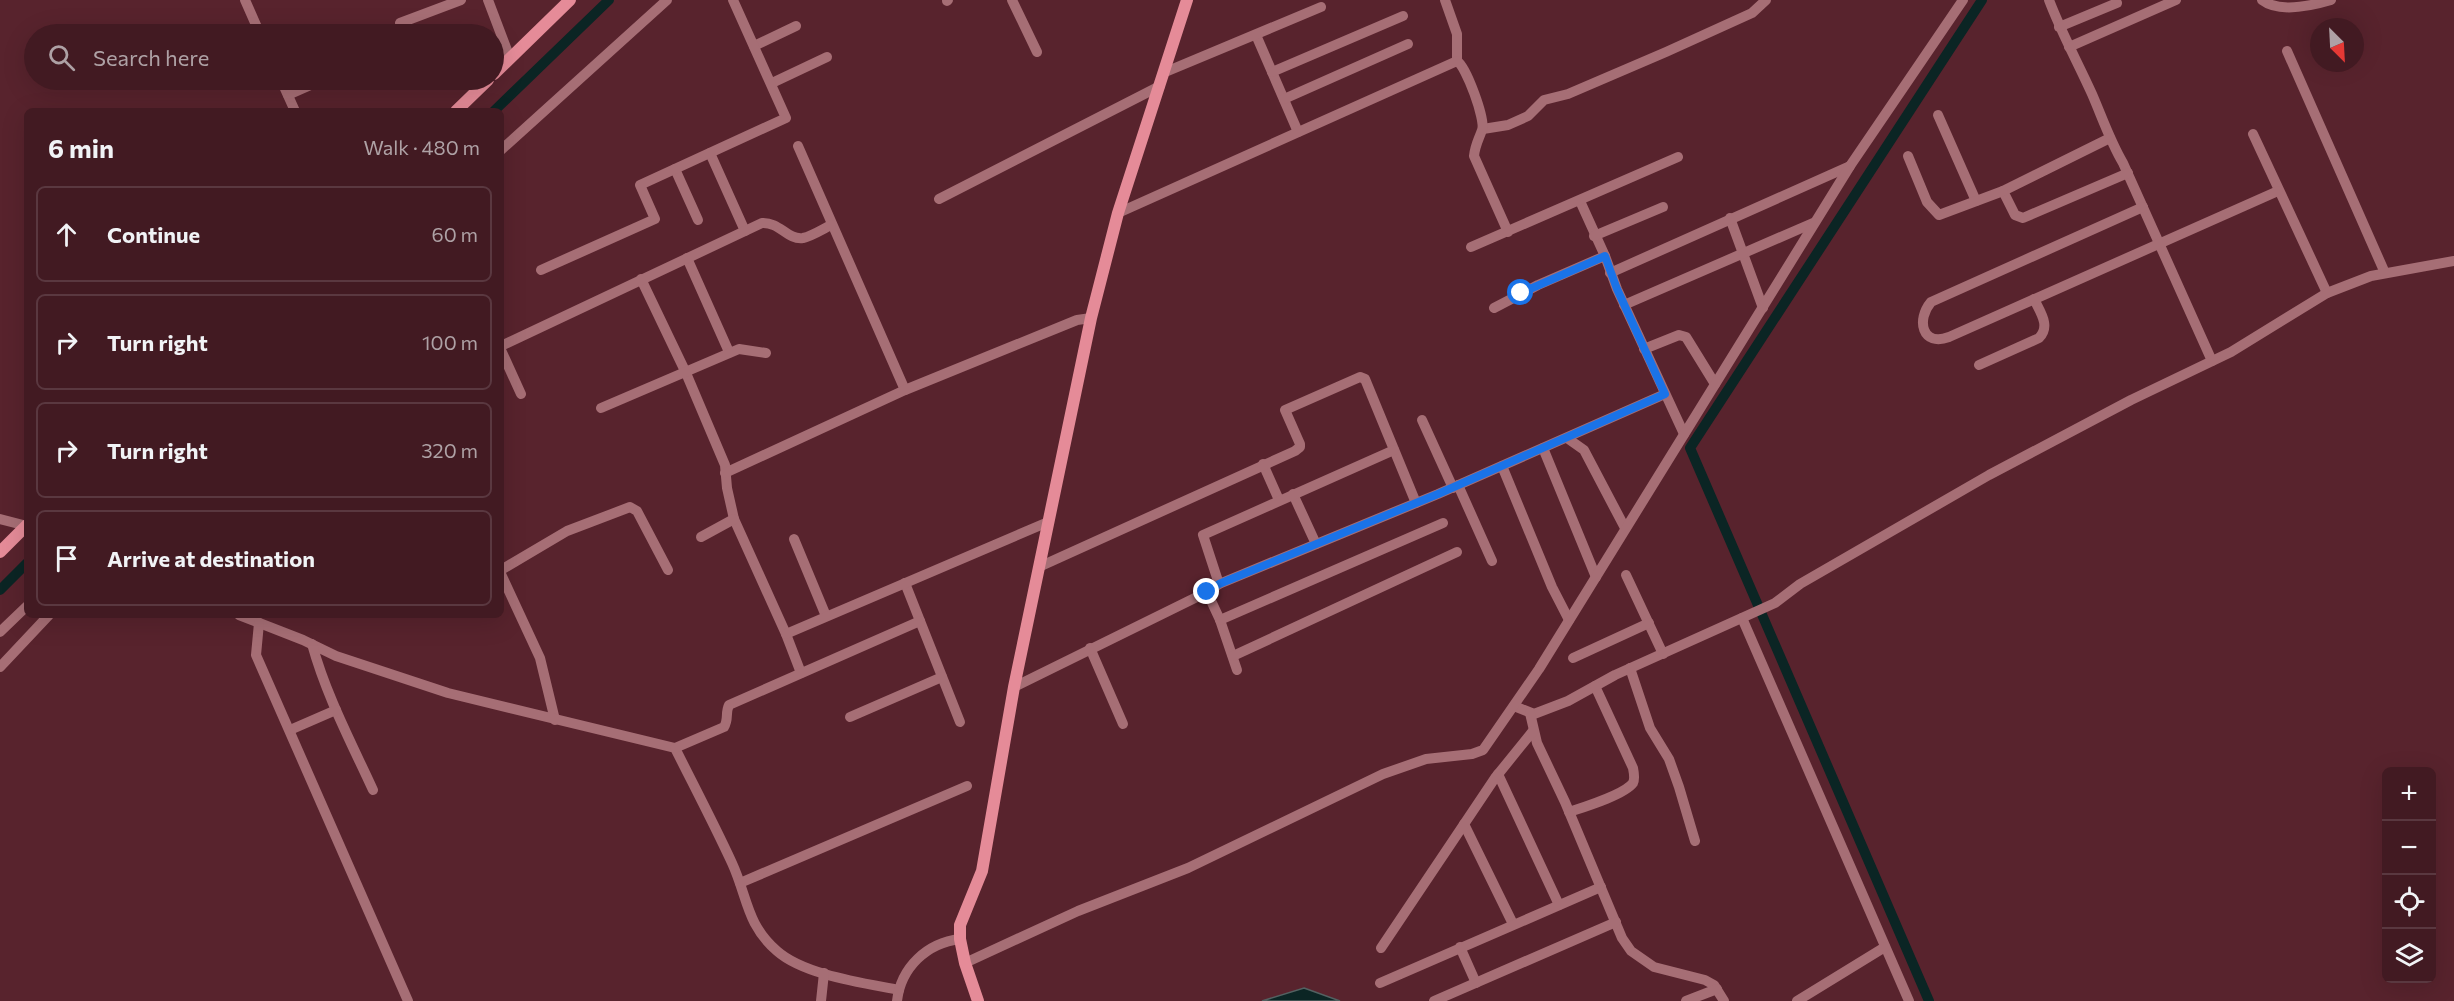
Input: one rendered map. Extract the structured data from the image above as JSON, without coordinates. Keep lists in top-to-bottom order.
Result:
{
  "north": "bottom right",
  "page": {
    "search": "Search here",
    "heading": ["6 min", "Walk · 480 m"],
    "list": [
      ["Continue", "60 m"],
      ["Turn right", "100 m"],
      ["Turn right", "320 m"],
      "Arrive at destination"
    ],
    "map_buttons": ["+", "−"]
  }
}
